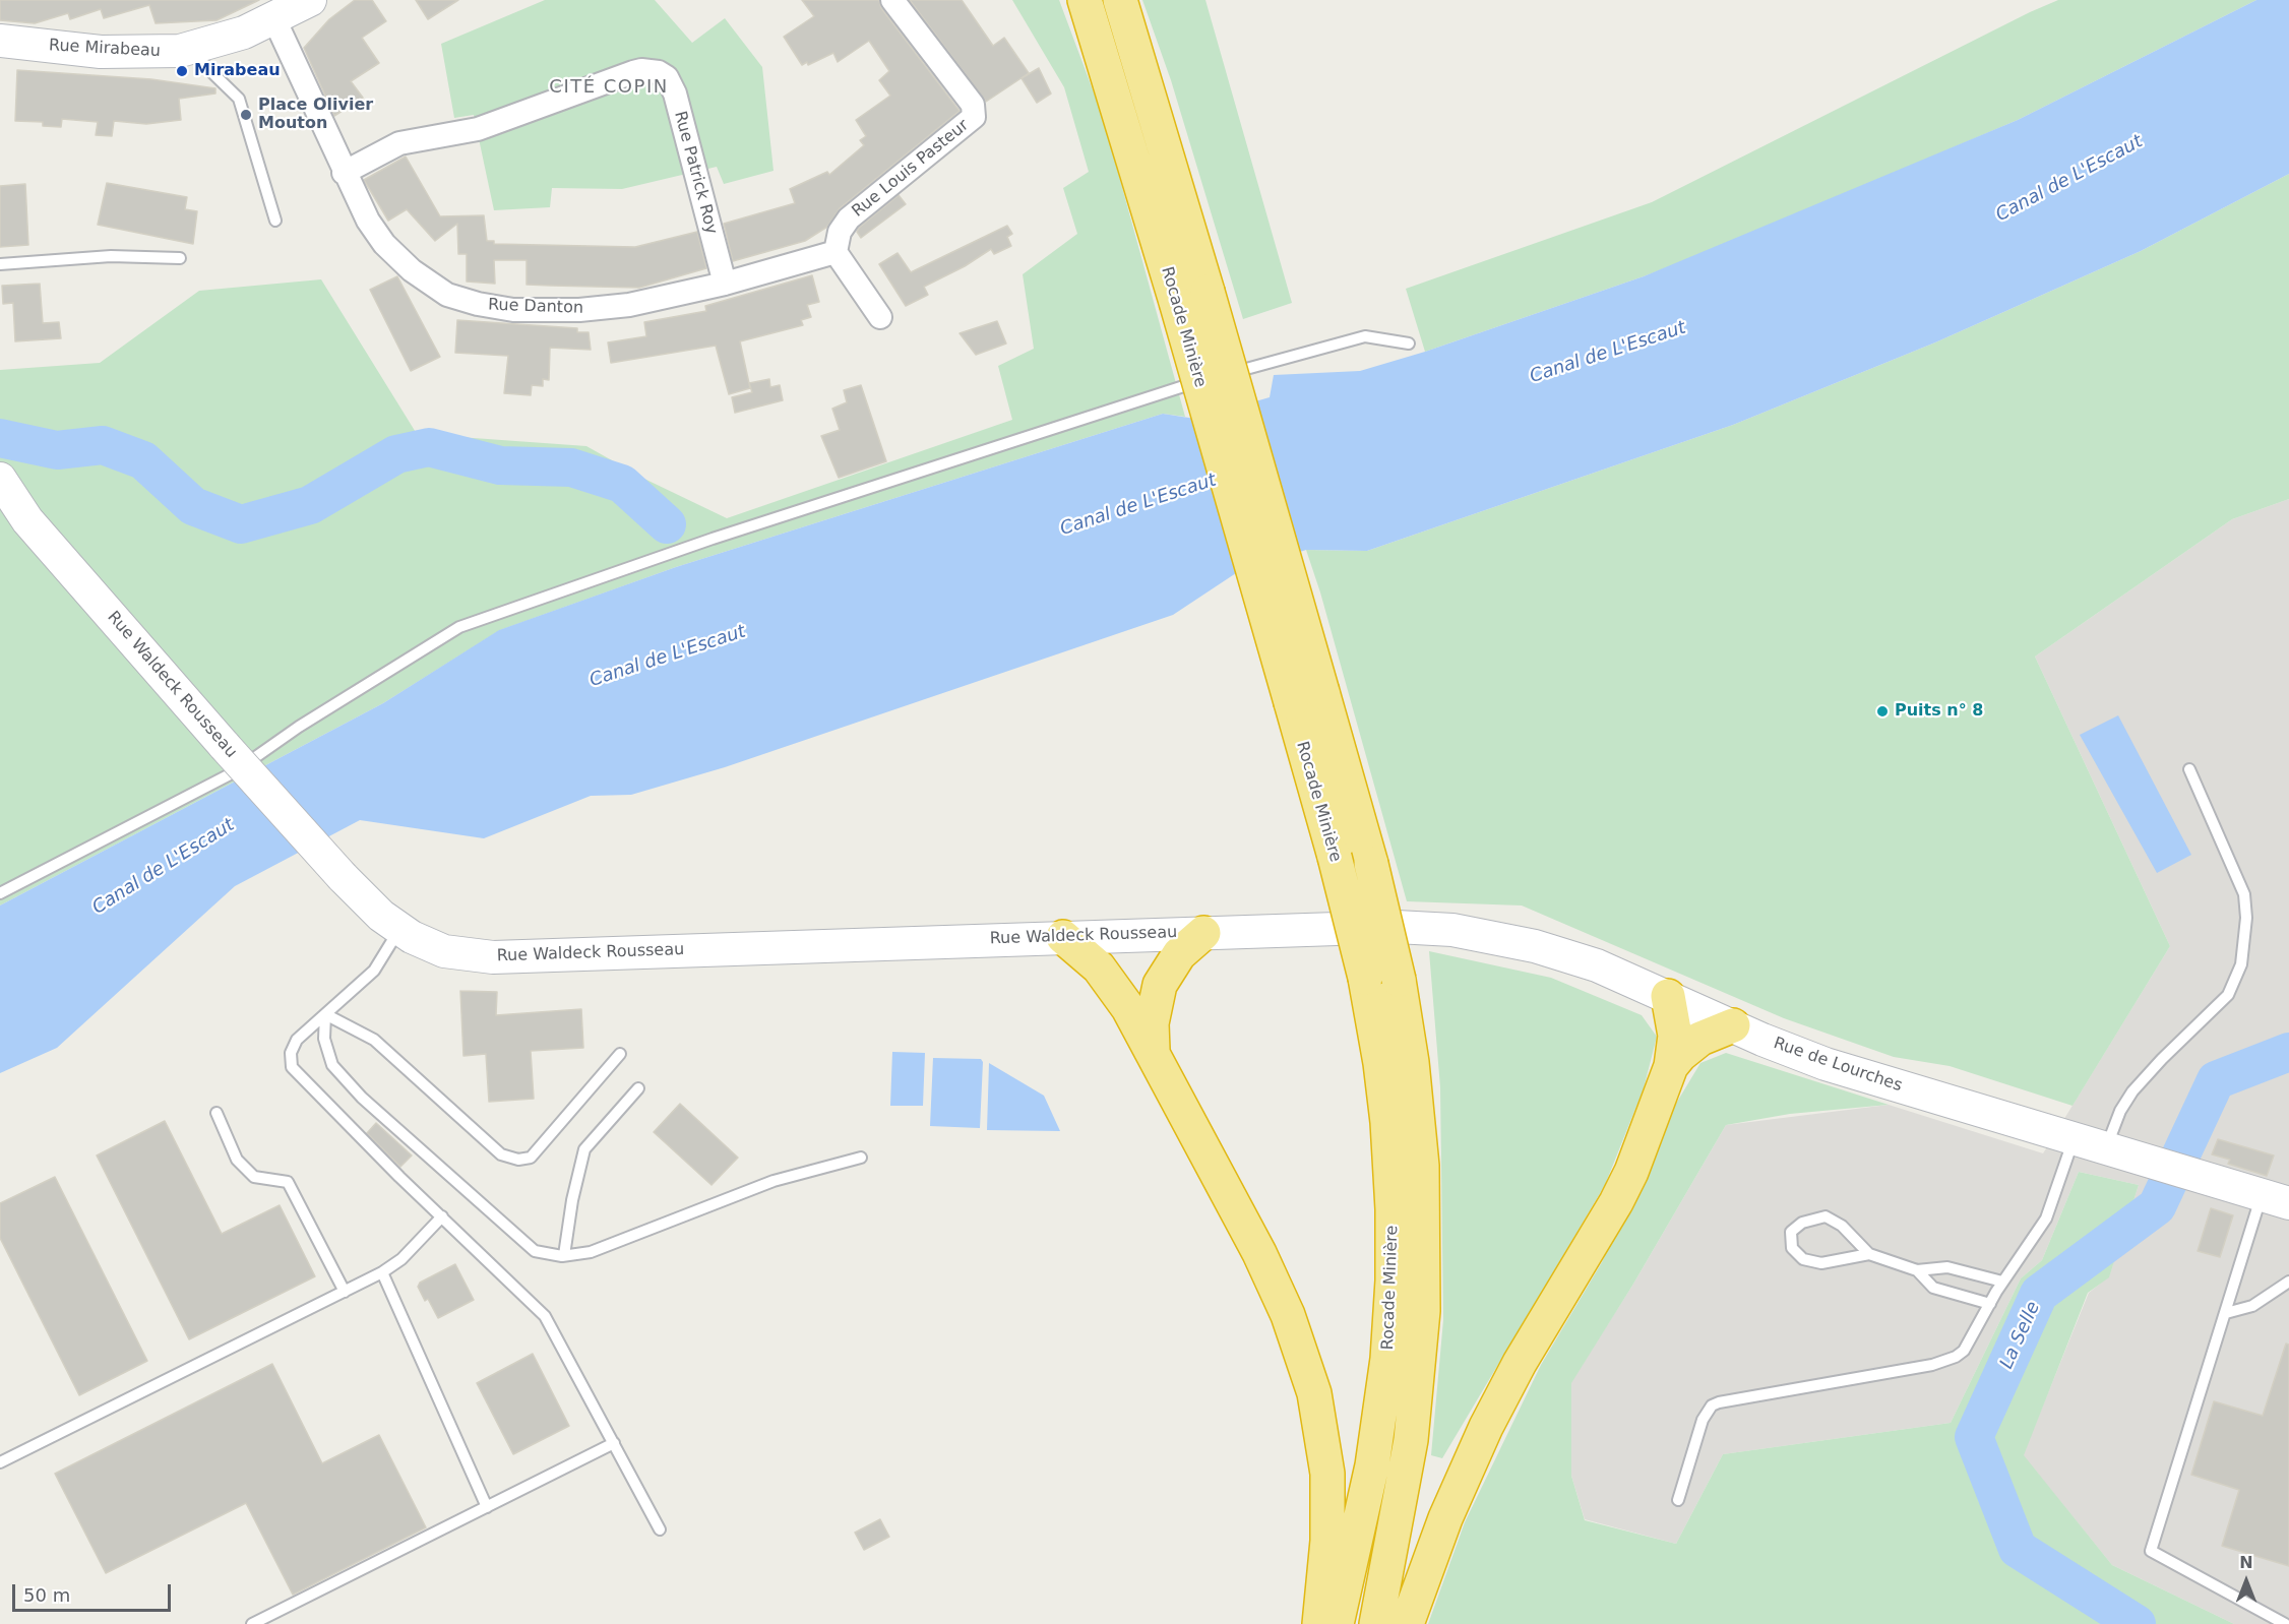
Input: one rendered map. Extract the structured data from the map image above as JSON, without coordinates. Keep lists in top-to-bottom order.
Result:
{
  "streets": {
    "highway": ["Rocade Minière"],
    "street": [
      "Rue Mirabeau",
      "Rue Louis Pasteur",
      "Rue Patrick Roy",
      "Rue Danton",
      "Rue Waldeck Rousseau",
      "Rue de Lourches"
    ]
  },
  "crossings": [
    ["Rue Mirabeau", "Rue Danton"],
    ["Rue Louis Pasteur", "Rue Danton"],
    ["Rue Patrick Roy", "Rue Danton"],
    ["Rue Waldeck Rousseau", "Rue de Lourches"]
  ],
  "districts": ["CITÉ COPIN"],
  "water": ["Canal de L'Escaut", "La Selle"],
  "places": ["Mirabeau", "Place Olivier Mouton", "Puits n° 8"],
  "scale_bar": "50 m",
  "north": "top"
}
